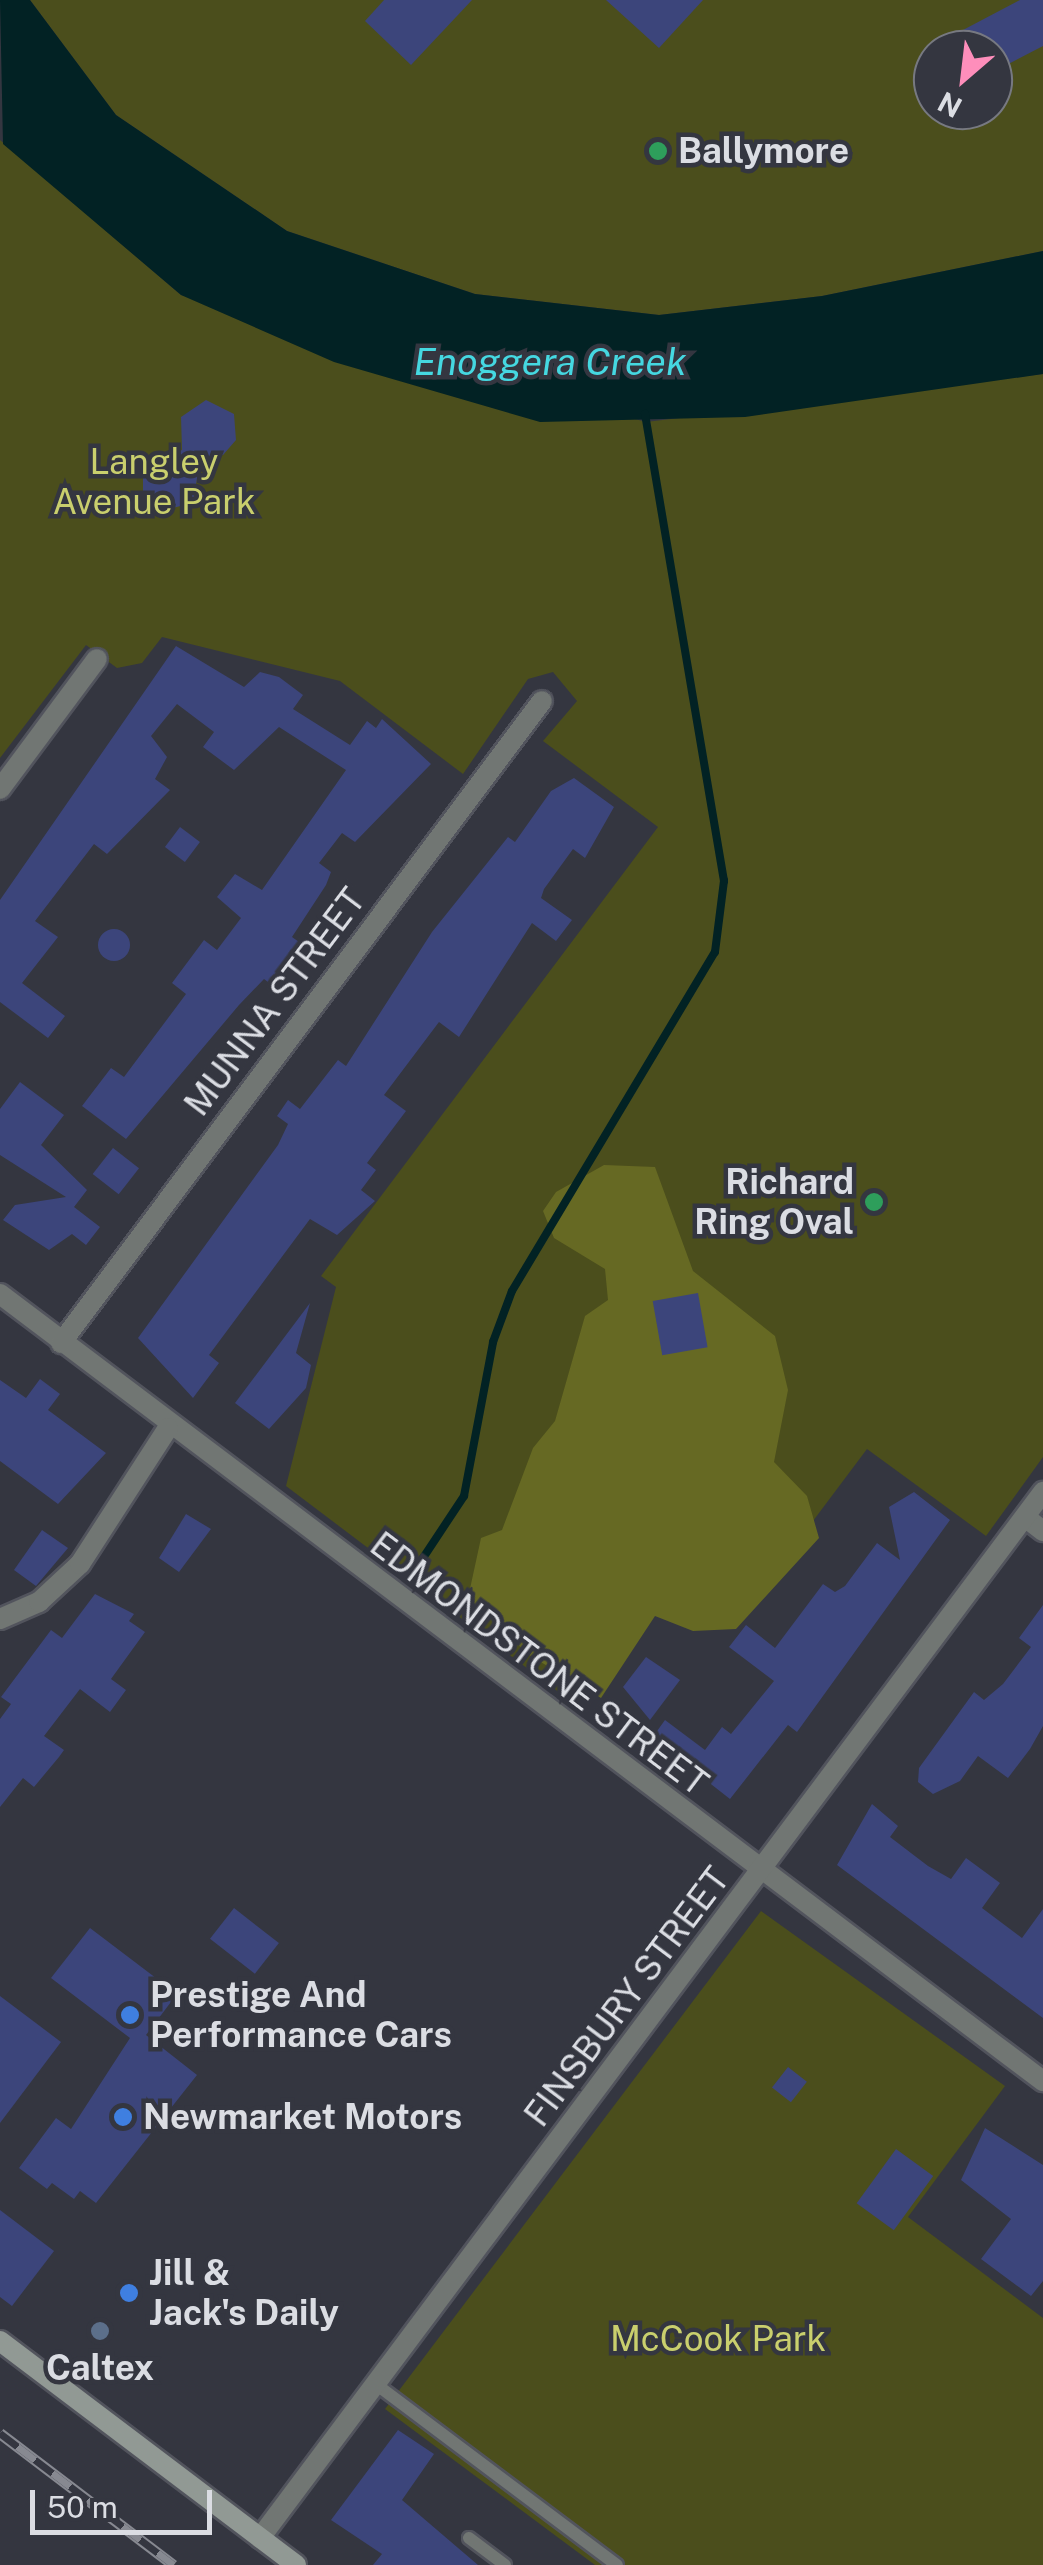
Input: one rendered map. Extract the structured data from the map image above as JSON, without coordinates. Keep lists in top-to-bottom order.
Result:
{
  "streets": {
    "street": ["MUNNA STREET", "EDMONDSTONE STREET", "FINSBURY STREET"]
  },
  "crossings": [
    ["MUNNA STREET", "EDMONDSTONE STREET"],
    ["EDMONDSTONE STREET", "FINSBURY STREET"]
  ],
  "water": ["Enoggera Creek"],
  "parks": ["Langley Avenue Park", "McCook Park"],
  "places": [
    "Ballymore",
    "Richard Ring Oval",
    "Prestige And Performance Cars",
    "Newmarket Motors",
    "Jill & Jack's Daily",
    "Caltex"
  ],
  "scale_bar": "50 m",
  "north": "bottom left"
}
